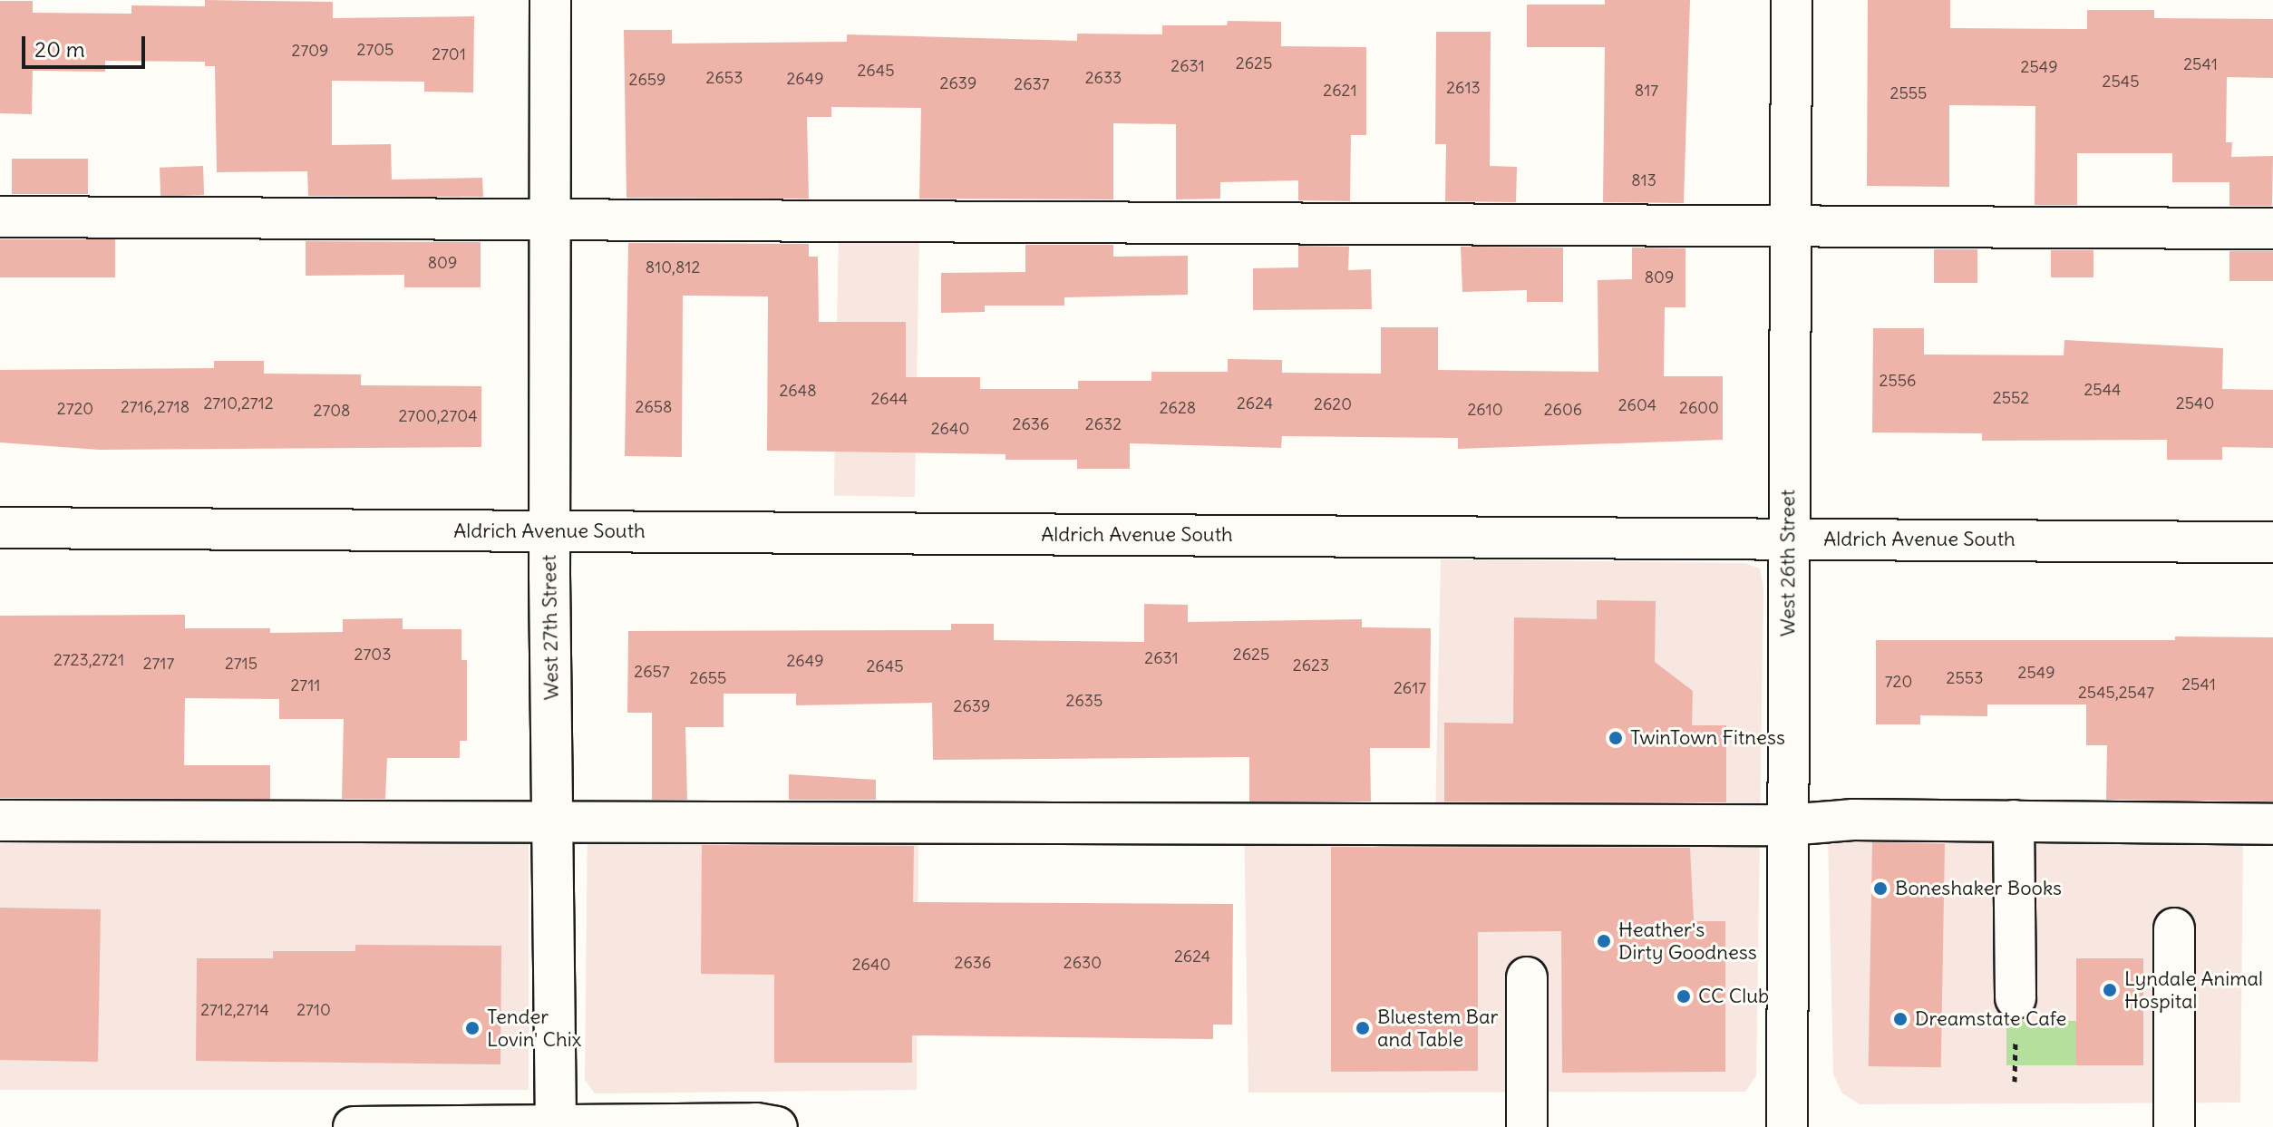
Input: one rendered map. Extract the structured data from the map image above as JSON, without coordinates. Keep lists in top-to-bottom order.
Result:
{
  "streets": {
    "street": ["Aldrich Avenue South", "West 26th Street", "West 27th Street"]
  },
  "crossings": [
    ["Aldrich Avenue South", "West 26th Street"],
    ["Aldrich Avenue South", "West 27th Street"]
  ],
  "places": [
    "TwinTown Fitness",
    "Boneshaker Books",
    "Heather's Dirty Goodness",
    "Lyndale Animal Hospital",
    "CC Club",
    "Dreamstate Cafe",
    "Tender Lovin' Chix",
    "Bluestem Bar and Table"
  ],
  "house_numbers": [
    "2705",
    "2709",
    "2701",
    "2625",
    "2541",
    "2631",
    "2549",
    "2645",
    "2653",
    "2633",
    "2649",
    "2659",
    "2545",
    "2639",
    "2637",
    "2613",
    "2621",
    "817",
    "2555",
    "813",
    "809",
    "810,812",
    "809",
    "2556",
    "2544",
    "2648",
    "2552",
    "2644",
    "2710,2712",
    "2624",
    "2540",
    "2620",
    "2604",
    "2716,2718",
    "2658",
    "2628",
    "2600",
    "2720",
    "2610",
    "2606",
    "2708",
    "2700,2704",
    "2636",
    "2632",
    "2640",
    "2703",
    "2625",
    "2631",
    "2723,2721",
    "2649",
    "2717",
    "2715",
    "2623",
    "2645",
    "2657",
    "2549",
    "2655",
    "2553",
    "720",
    "2541",
    "2711",
    "2617",
    "2545,2547",
    "2635",
    "2639",
    "2624",
    "2636",
    "2630",
    "2640",
    "2712,2714",
    "2710"
  ],
  "scale_bar": "20 m"
}
